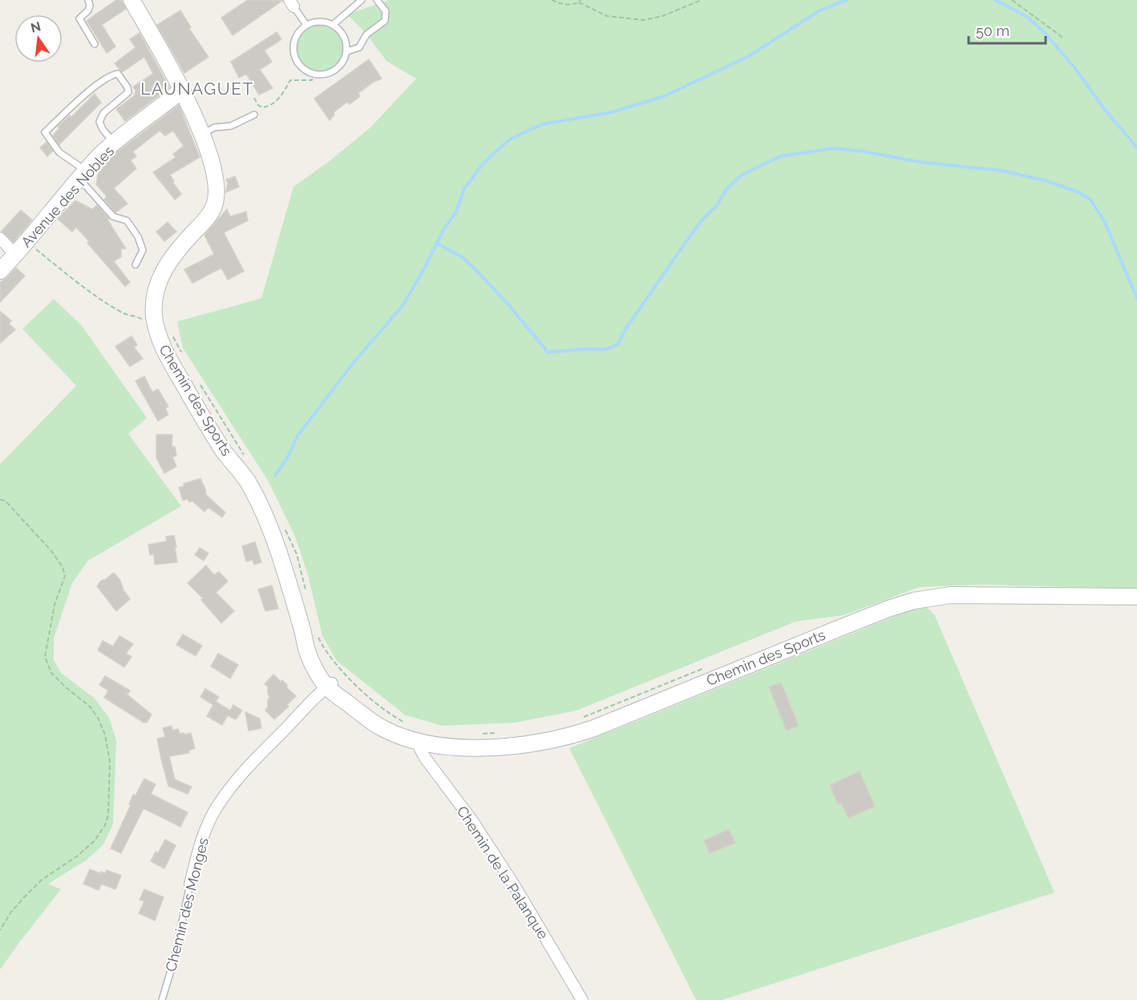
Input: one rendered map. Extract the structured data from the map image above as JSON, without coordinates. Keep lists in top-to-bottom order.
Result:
{
  "streets": {
    "street": [
      "Avenue des Nobles",
      "Chemin des Sports",
      "Chemin de la Palanque",
      "Chemin des Monges"
    ]
  },
  "crossings": [
    ["Avenue des Nobles", "Chemin des Sports"],
    ["Chemin des Sports", "Chemin des Monges"]
  ],
  "districts": ["LAUNAGUET"],
  "scale_bar": "50 m",
  "north": "top"
}
